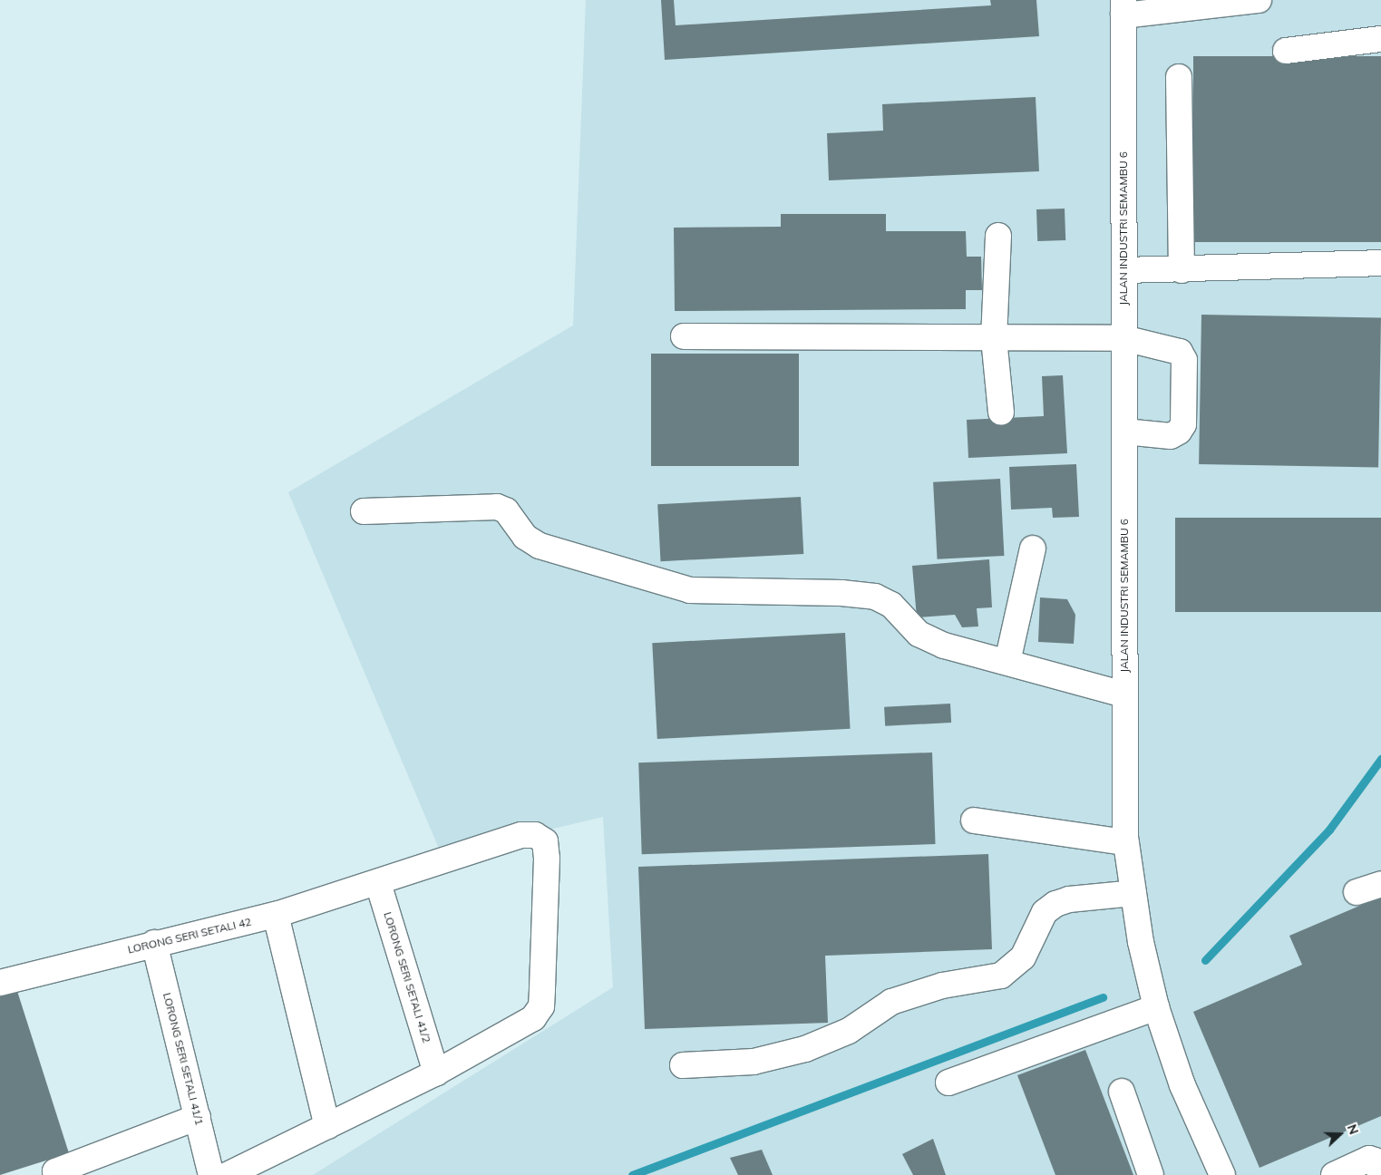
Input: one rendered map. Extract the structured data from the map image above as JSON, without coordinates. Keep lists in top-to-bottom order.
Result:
{
  "streets": {
    "street": [
      "JALAN INDUSTRI SEMAMBU 6",
      "LORONG SERI SETALI 42",
      "LORONG SERI SETALI 41/2",
      "LORONG SERI SETALI 41/1"
    ]
  },
  "crossings": [
    ["LORONG SERI SETALI 42", "LORONG SERI SETALI 41/2"],
    ["LORONG SERI SETALI 42", "LORONG SERI SETALI 41/1"]
  ],
  "north": "right"
}
